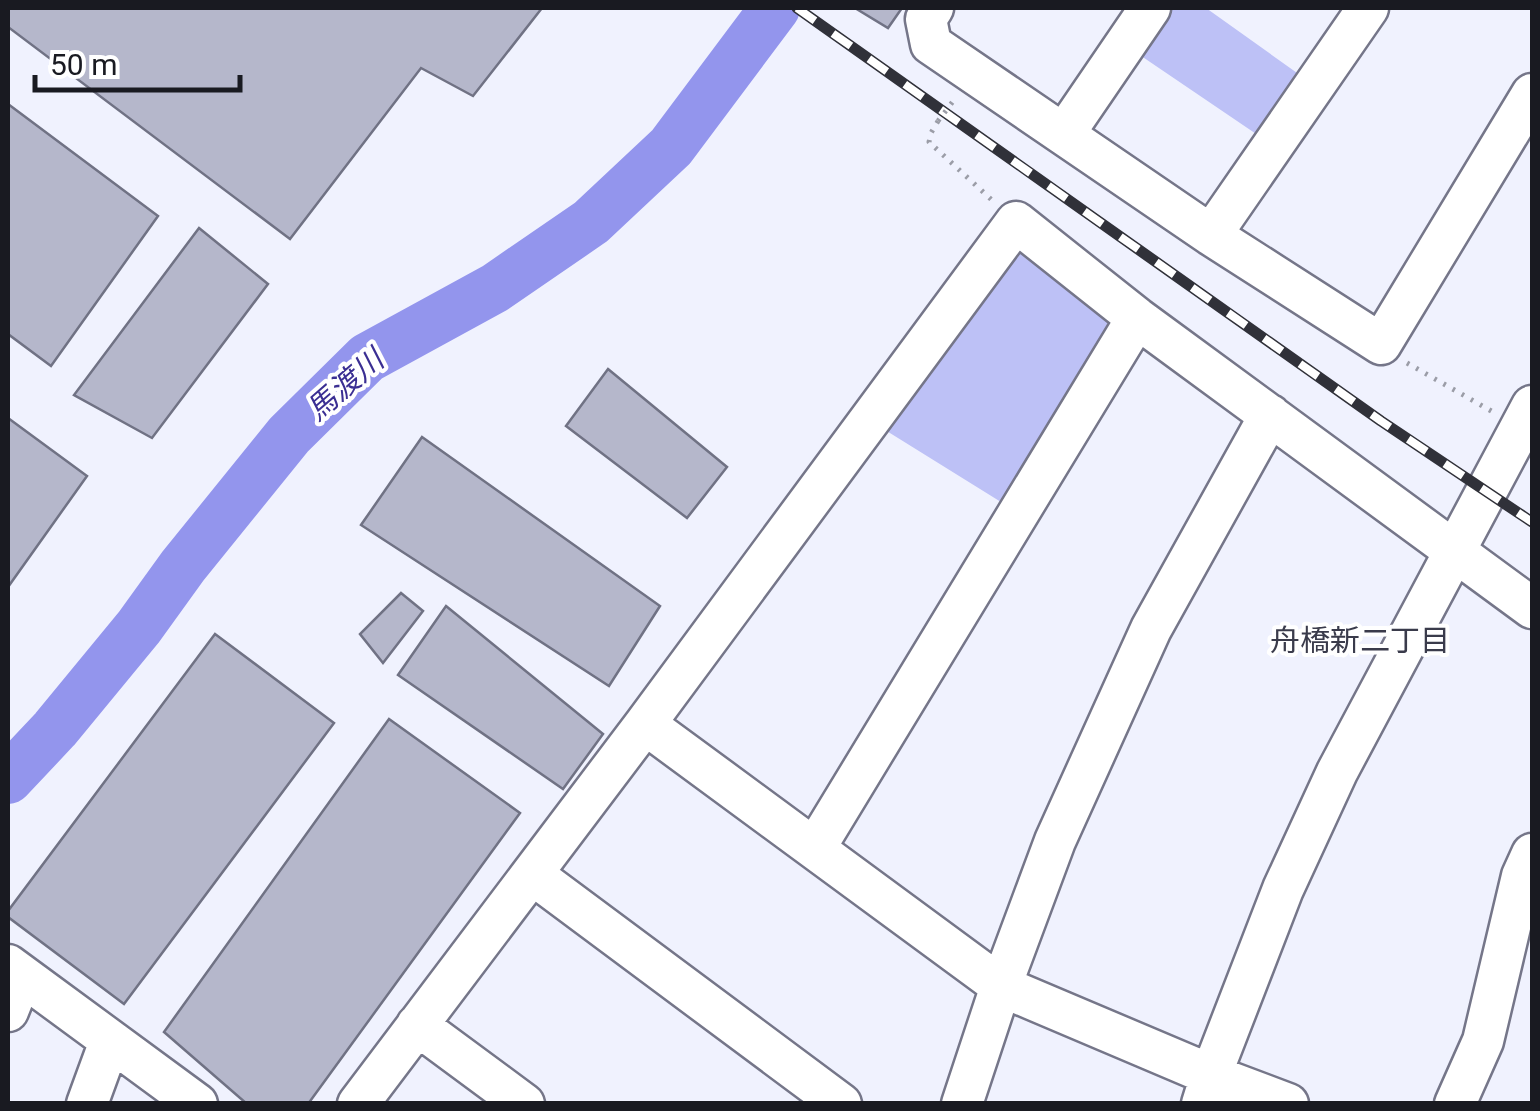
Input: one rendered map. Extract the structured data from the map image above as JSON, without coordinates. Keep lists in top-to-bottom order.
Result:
{
  "districts": ["舟橋新二丁目"],
  "water": ["馬渡川"],
  "scale_bar": "50 m"
}
